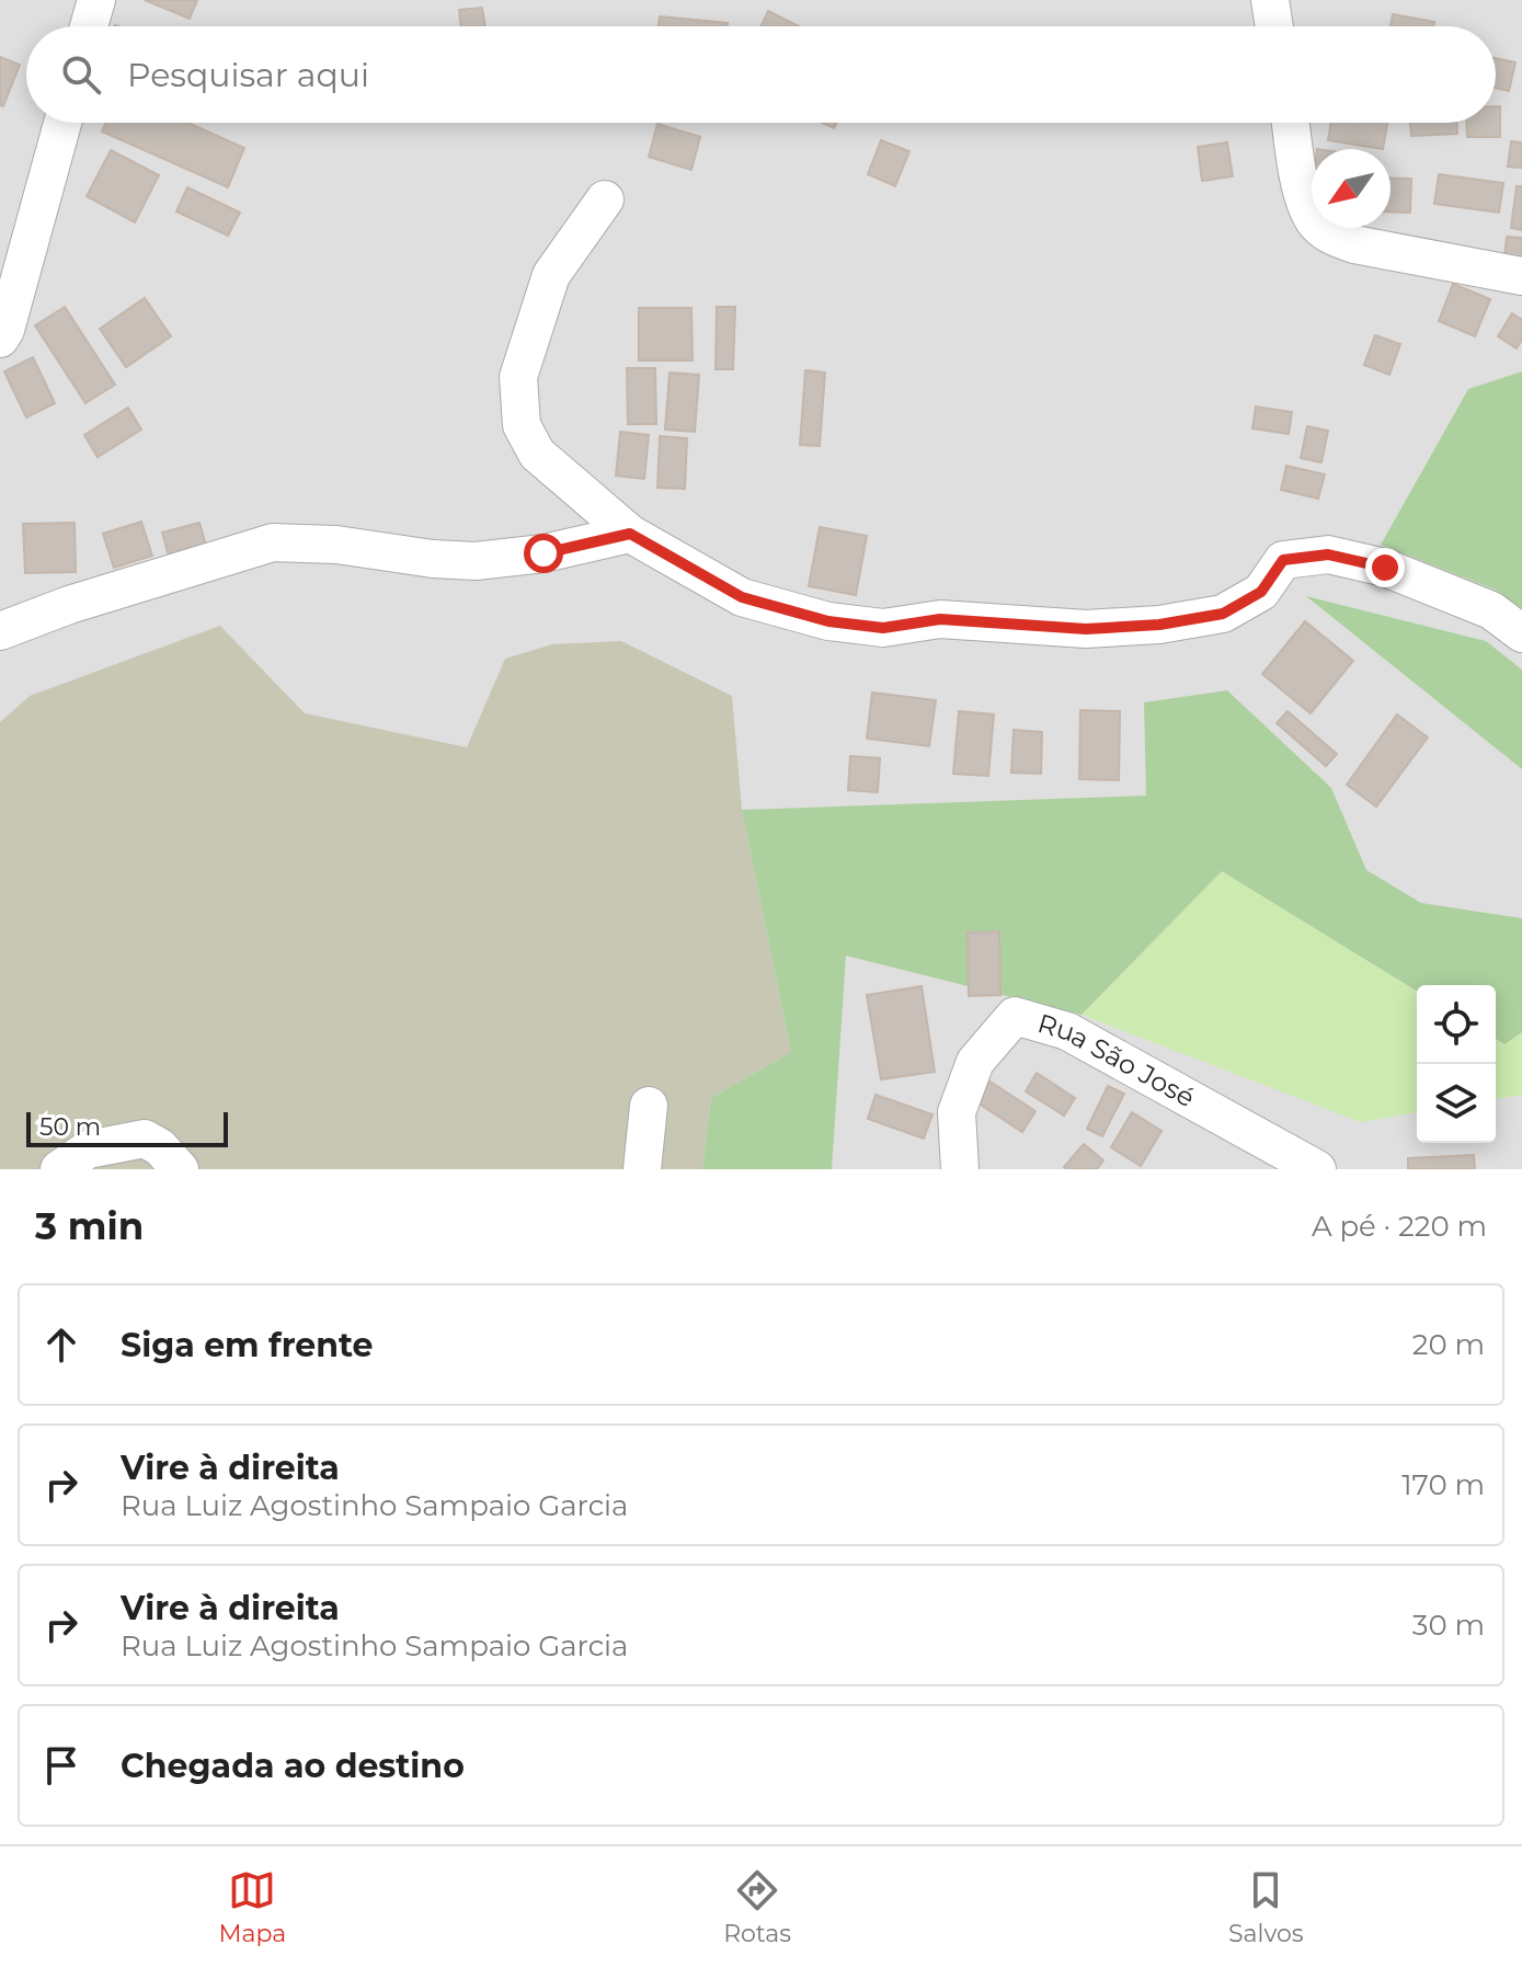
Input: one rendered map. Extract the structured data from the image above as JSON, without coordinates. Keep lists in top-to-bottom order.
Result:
{
  "streets": {
    "street": ["Rua São José"]
  },
  "scale_bar": "50 m",
  "north": "bottom left",
  "page": {
    "search": "Pesquisar aqui",
    "scale": "50 m",
    "heading": ["3 min", "A pé · 220 m"],
    "list": [
      ["Siga em frente", "20 m"],
      ["Vire à direita", "Rua Luiz Agostinho Sampaio Garcia", "170 m"],
      ["Vire à direita", "Rua Luiz Agostinho Sampaio Garcia", "30 m"],
      "Chegada ao destino"
    ],
    "nav": ["Mapa", "Rotas", "Salvos"]
  }
}
